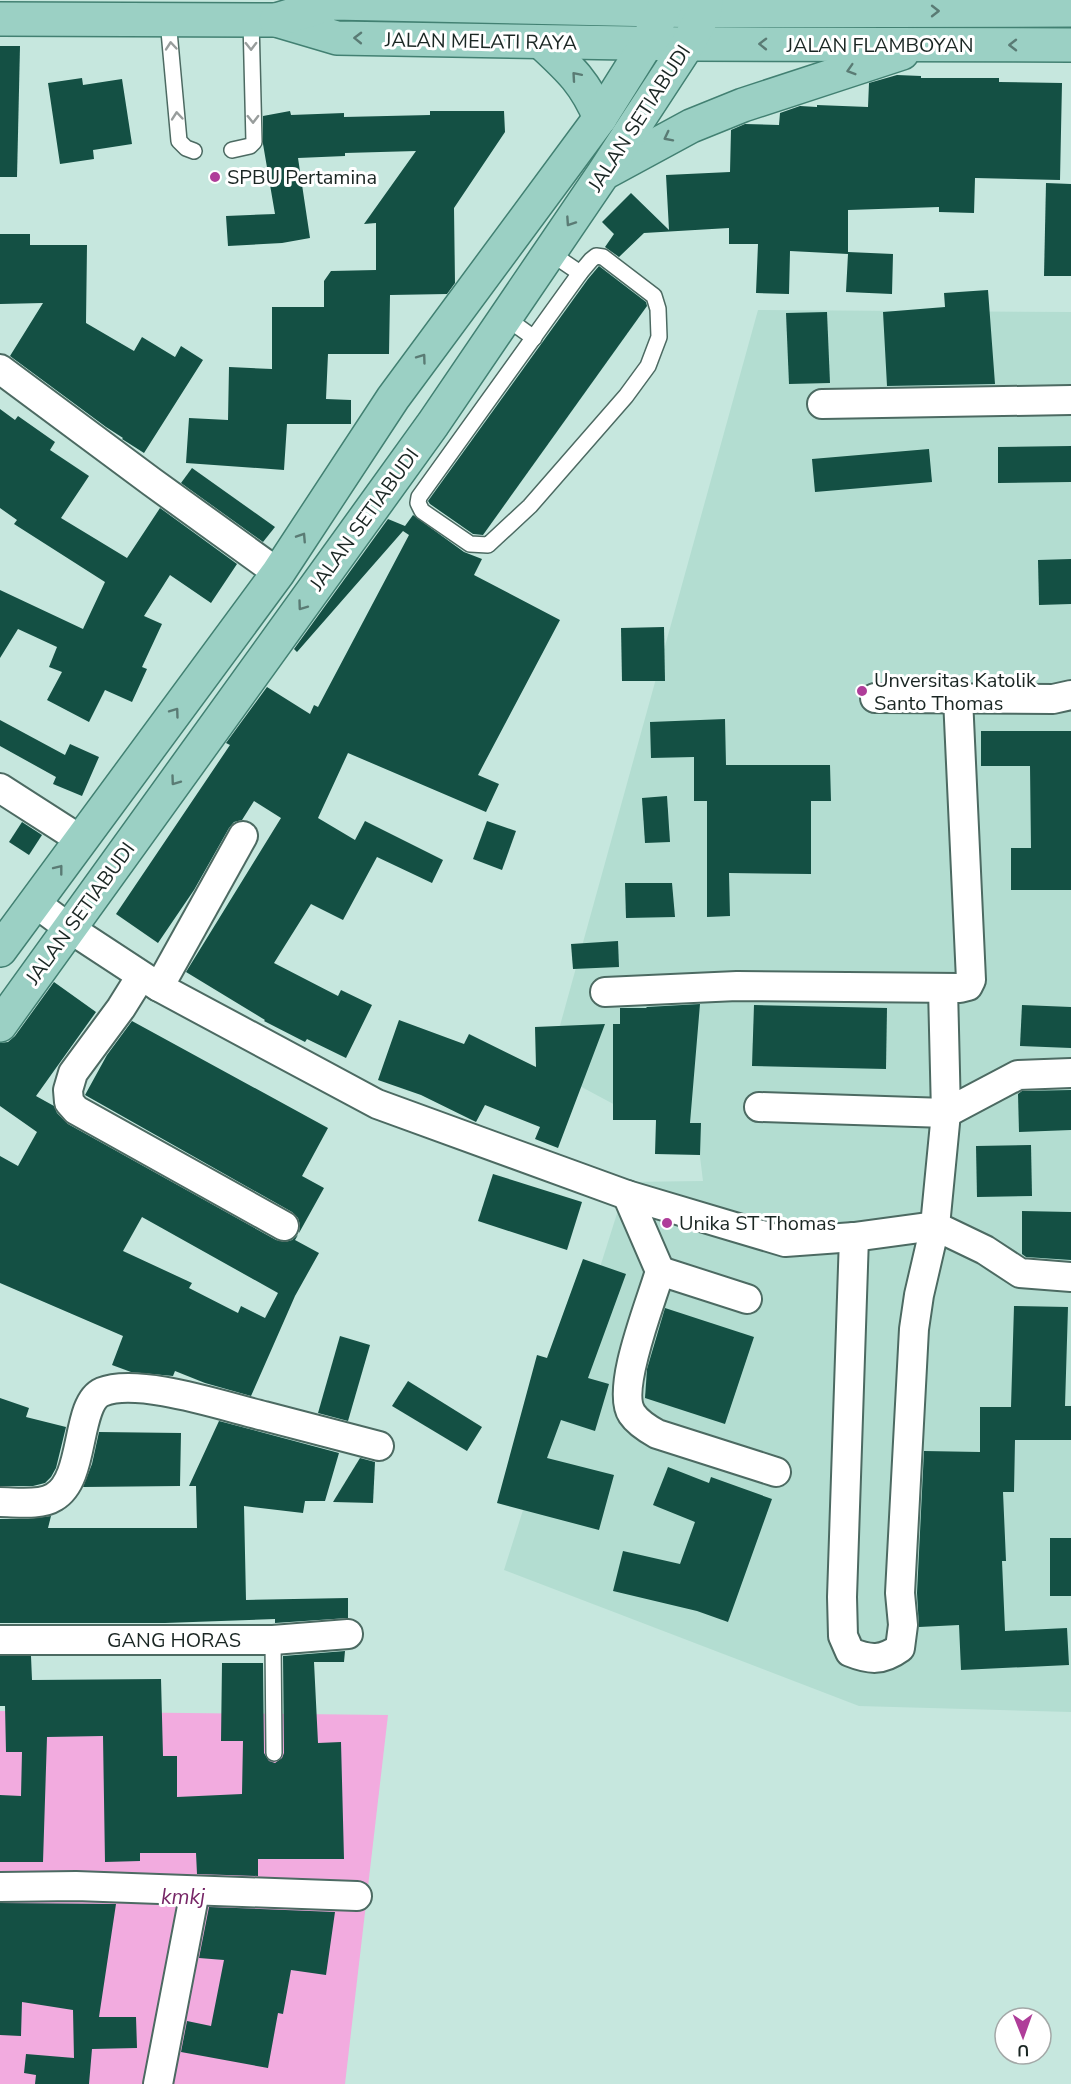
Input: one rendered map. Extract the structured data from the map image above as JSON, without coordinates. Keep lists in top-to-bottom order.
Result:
{
  "streets": {
    "main road": ["JALAN MELATI RAYA", "JALAN FLAMBOYAN", "JALAN SETIABUDI"],
    "street": ["GANG HORAS"]
  },
  "crossings": [
    ["JALAN MELATI RAYA", "JALAN FLAMBOYAN"],
    ["JALAN MELATI RAYA", "JALAN SETIABUDI"],
    ["JALAN FLAMBOYAN", "JALAN SETIABUDI"]
  ],
  "water": ["kmkj"],
  "places": ["SPBU Pertamina", "Unversitas Katolik Santo Thomas", "Unika ST Thomas"],
  "north": "bottom"
}
